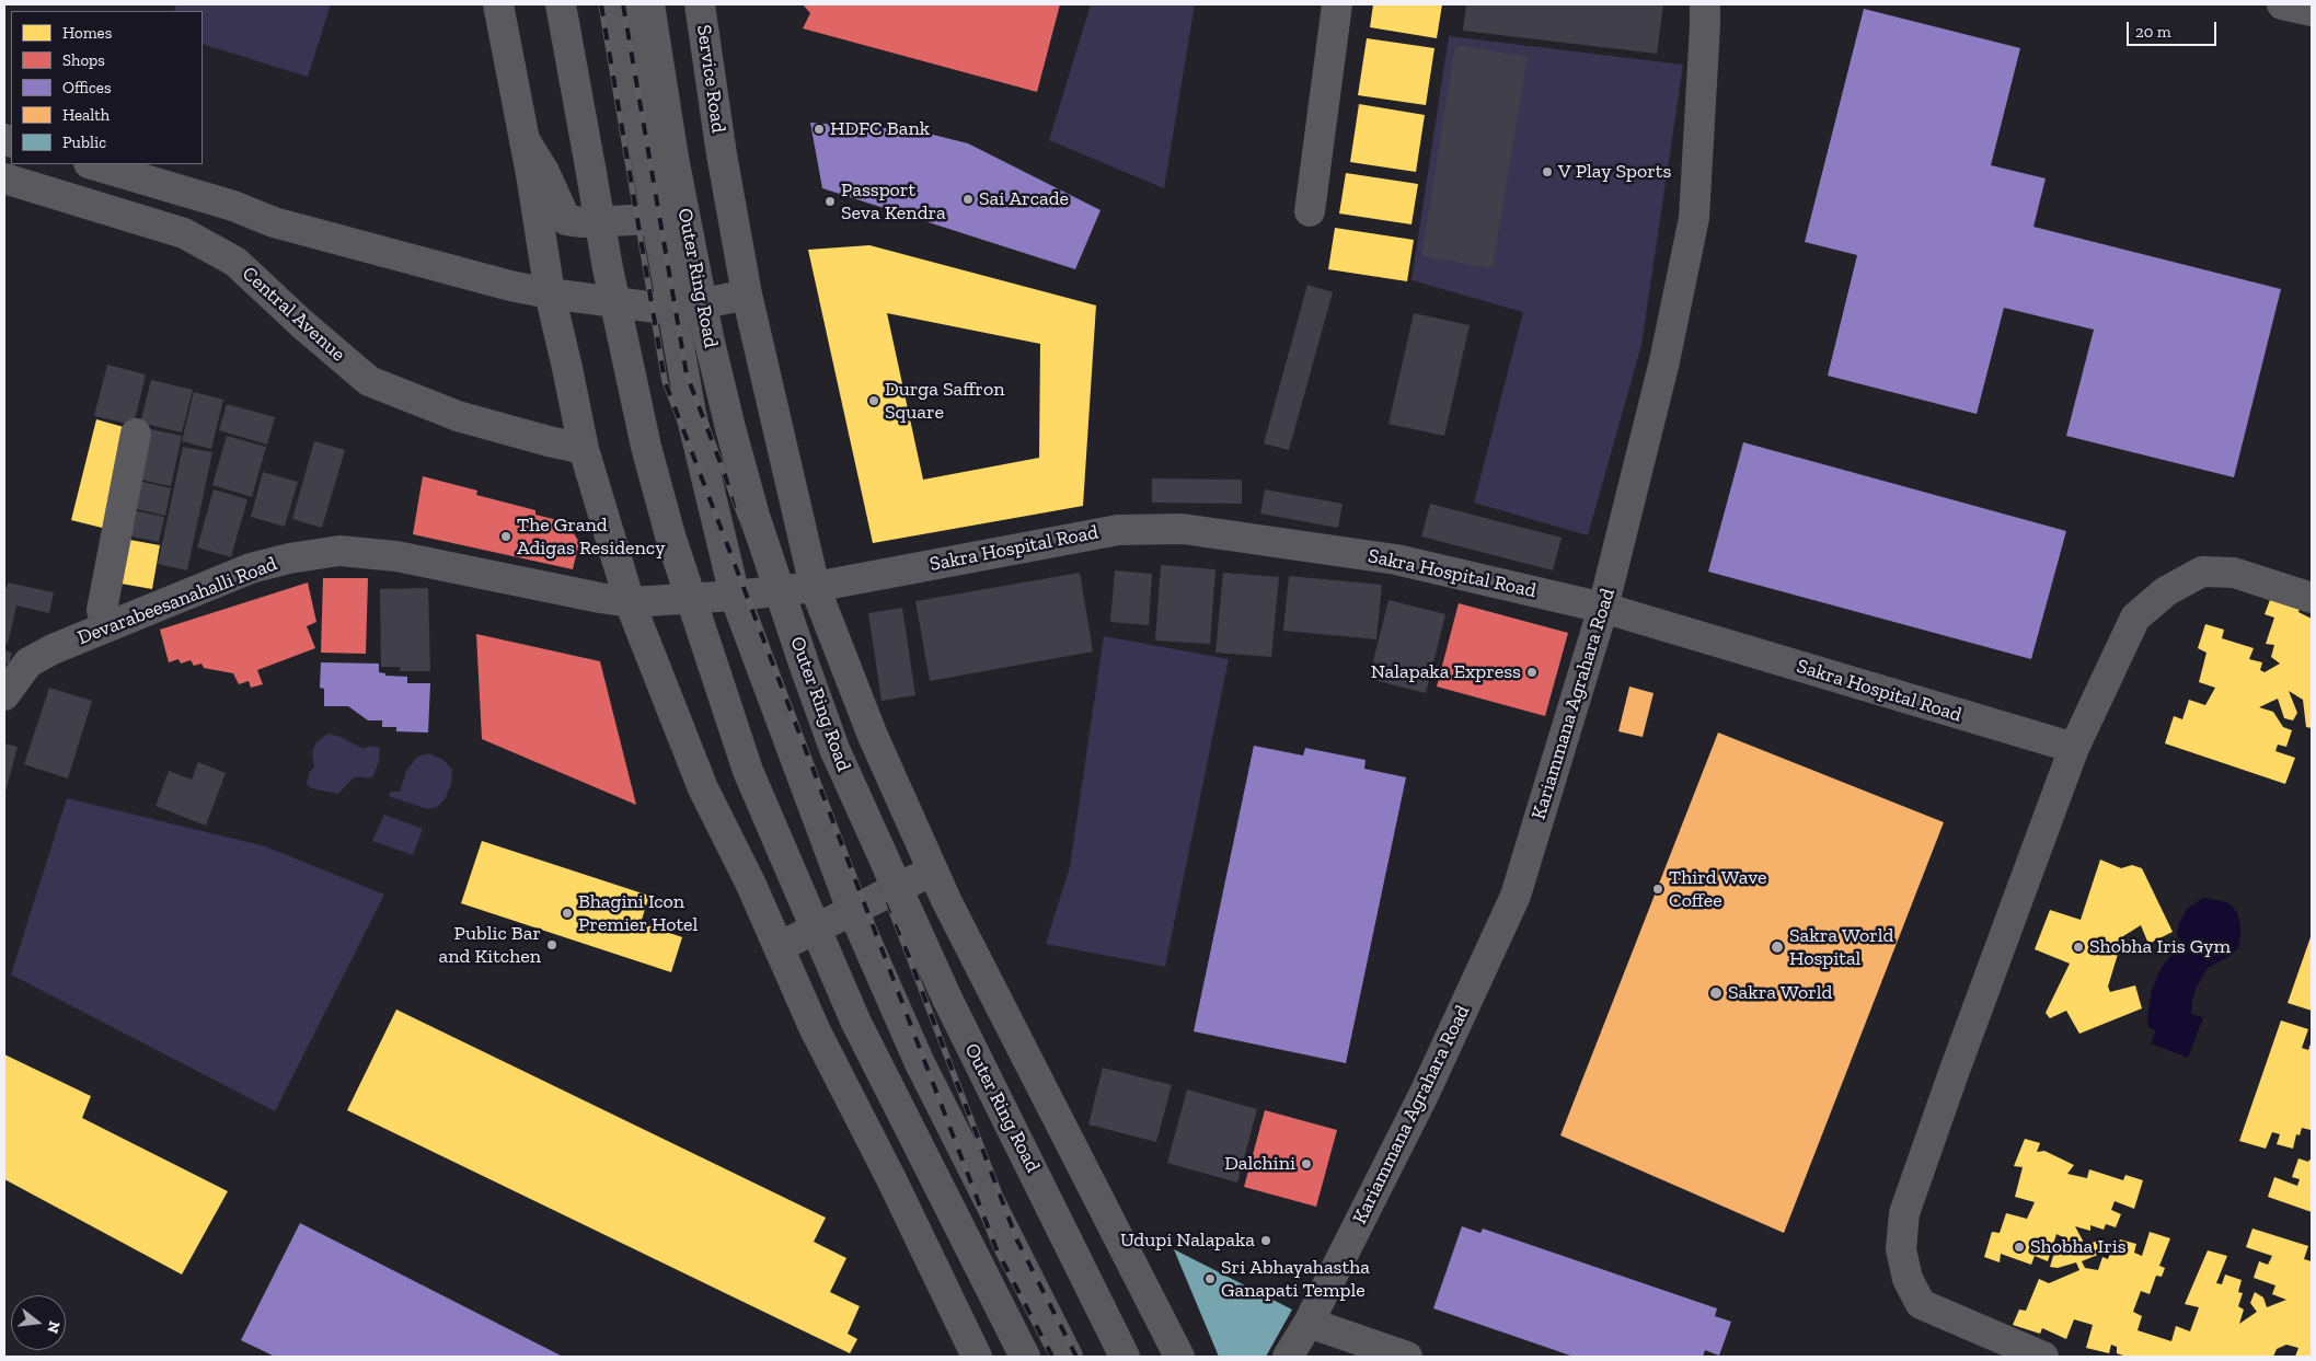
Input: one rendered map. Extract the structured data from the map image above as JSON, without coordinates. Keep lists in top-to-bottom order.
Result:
{
  "streets": {
    "highway": ["Outer Ring Road"],
    "street": [
      "Service Road",
      "Central Avenue",
      "Sakra Hospital Road",
      "Devarabeesanahalli Road",
      "Kariammana Agrahara Road"
    ]
  },
  "crossings": [
    ["Service Road", "Sakra Hospital Road"],
    ["Sakra Hospital Road", "Devarabeesanahalli Road"],
    ["Sakra Hospital Road", "Kariammana Agrahara Road"]
  ],
  "places": [
    "HDFC Bank",
    "V Play Sports",
    "Sai Arcade",
    "Passport Seva Kendra",
    "Durga Saffron Square",
    "The Grand Adigas Residency",
    "Nalapaka Express",
    "Third Wave Coffee",
    "Bhagini Icon Premier Hotel",
    "Public Bar and Kitchen",
    "Sakra World Hospital",
    "Shobha Iris Gym",
    "Sakra World",
    "Dalchini",
    "Udupi Nalapaka",
    "Shobha Iris",
    "Sri Abhayahastha Ganapati Temple"
  ],
  "legend": [
    "Homes",
    "Shops",
    "Offices",
    "Health",
    "Public"
  ],
  "scale_bar": "20 m",
  "north": "right"
}
